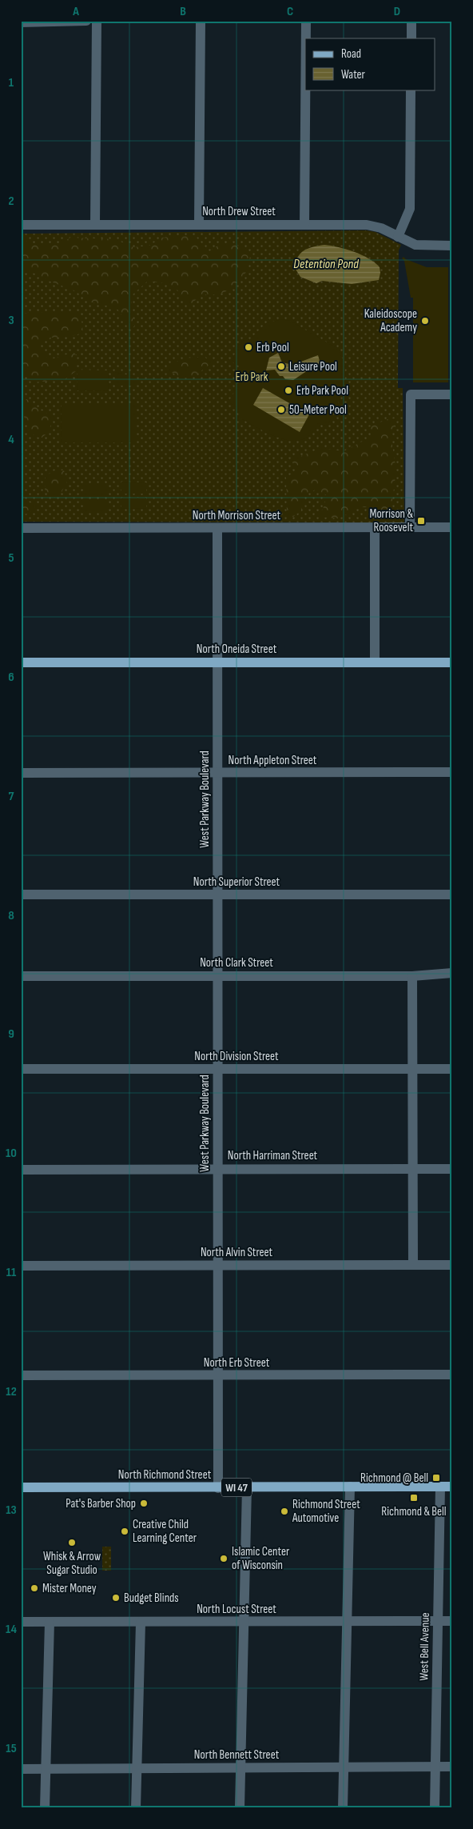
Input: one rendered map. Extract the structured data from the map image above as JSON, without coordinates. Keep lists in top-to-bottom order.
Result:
{
  "streets": {
    "main road": ["North Oneida Street", "North Richmond Street", "WI 47"],
    "street": [
      "North Drew Street",
      "North Morrison Street",
      "North Appleton Street",
      "West Parkway Boulevard",
      "North Superior Street",
      "North Clark Street",
      "North Division Street",
      "North Harriman Street",
      "North Alvin Street",
      "North Erb Street",
      "North Locust Street",
      "West Bell Avenue",
      "North Bennett Street"
    ]
  },
  "crossings": [
    ["North Morrison Street", "West Parkway Boulevard"],
    ["North Oneida Street", "West Parkway Boulevard"],
    ["North Appleton Street", "West Parkway Boulevard"],
    ["West Parkway Boulevard", "North Superior Street"],
    ["West Parkway Boulevard", "North Clark Street"],
    ["West Parkway Boulevard", "North Division Street"],
    ["West Parkway Boulevard", "North Harriman Street"],
    ["West Parkway Boulevard", "North Alvin Street"],
    ["West Parkway Boulevard", "North Erb Street"],
    ["West Parkway Boulevard", "North Richmond Street"],
    ["North Richmond Street", "West Bell Avenue"],
    ["North Locust Street", "West Bell Avenue"],
    ["West Bell Avenue", "North Bennett Street"]
  ],
  "water": ["Detention Pond"],
  "parks": ["Erb Park"],
  "places": {
    "other": [
      "Kaleidoscope Academy",
      "Erb Pool",
      "Leisure Pool",
      "Erb Park Pool",
      "50-Meter Pool",
      "Pat's Barber Shop",
      "Richmond Street Automotive",
      "Creative Child Learning Center",
      "Whisk & Arrow Sugar Studio",
      "Islamic Center of Wisconsin",
      "Mister Money",
      "Budget Blinds"
    ],
    "transit": ["Morrison & Roosevelt", "Richmond @ Bell", "Richmond & Bell"]
  },
  "legend": ["Road", "Water"],
  "grid": {
    "columns": [
      "A",
      "B",
      "C",
      "D"
    ],
    "rows": [
      "1",
      "2",
      "3",
      "4",
      "5",
      "6",
      "7",
      "8",
      "9",
      "10",
      "11",
      "12",
      "13",
      "14",
      "15"
    ]
  }
}
